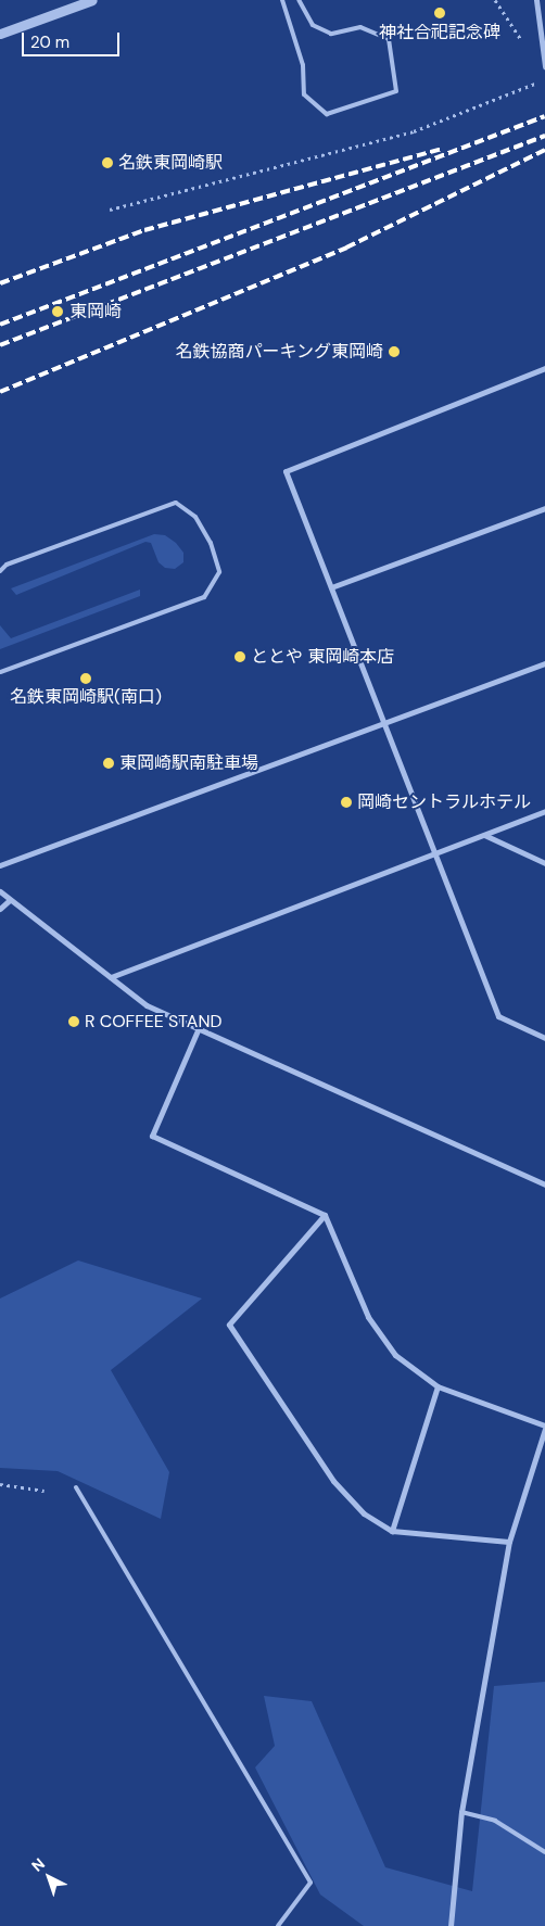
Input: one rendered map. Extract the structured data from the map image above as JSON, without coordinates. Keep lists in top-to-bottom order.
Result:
{
  "places": [
    "神社合祀記念碑",
    "名鉄東岡崎駅",
    "東岡崎",
    "名鉄協商パーキング東岡崎",
    "ととや 東岡崎本店",
    "名鉄東岡崎駅(南口)",
    "東岡崎駅南駐車場",
    "岡崎セントラルホテル",
    "R COFFEE STAND"
  ],
  "scale_bar": "20 m",
  "north": "top left"
}
